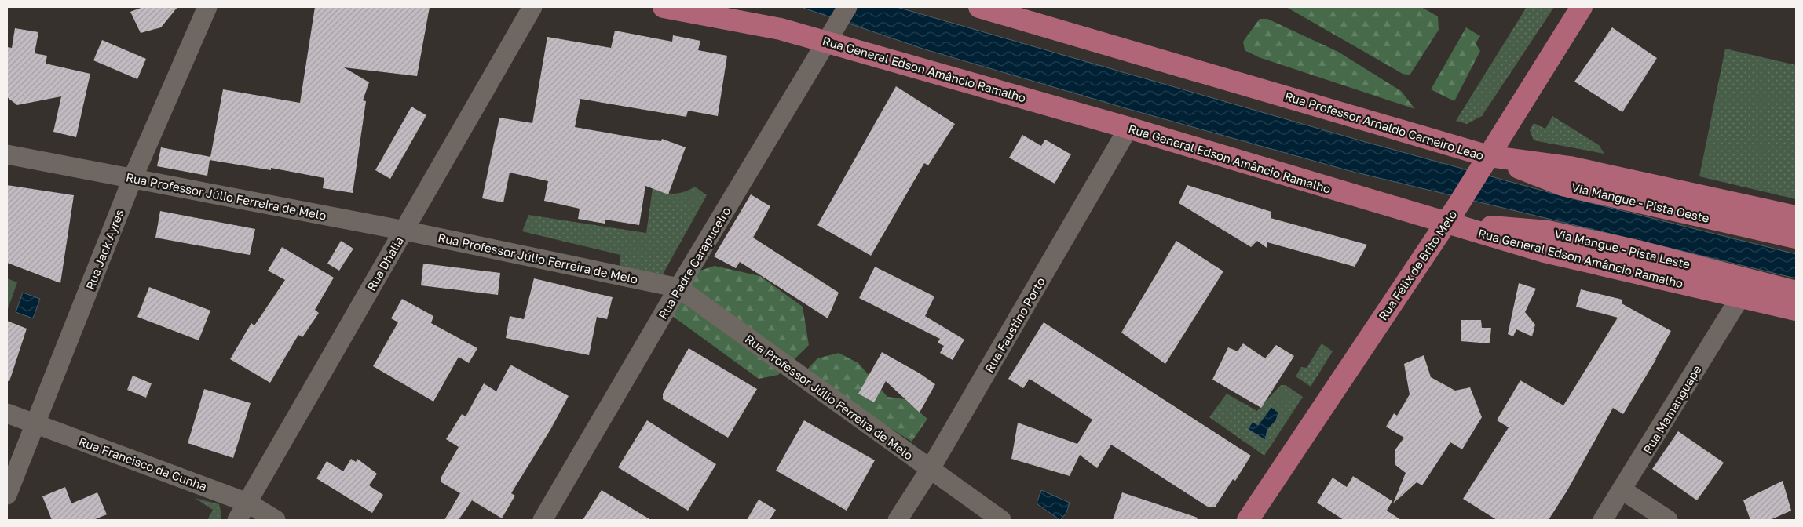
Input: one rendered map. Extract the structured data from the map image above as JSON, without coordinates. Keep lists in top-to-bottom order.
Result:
{
  "streets": {
    "main road": [
      "Rua General Edson Amâncio Ramalho",
      "Rua Professor Arnaldo Carneiro Leao",
      "Via Mangue - Pista Oeste",
      "Via Mangue - Pista Leste",
      "Rua Félix de Brito Melo"
    ],
    "street": [
      "Rua Professor Júlio Ferreira de Melo",
      "Rua Jack Ayres",
      "Rua Padre Carapuceiro",
      "Rua Dhália",
      "Rua Faustino Porto",
      "Rua Mamanguape",
      "Rua Francisco da Cunha"
    ]
  },
  "crossings": [
    ["Rua General Edson Amâncio Ramalho", "Via Mangue - Pista Leste"],
    ["Rua General Edson Amâncio Ramalho", "Rua Padre Carapuceiro"],
    ["Rua General Edson Amâncio Ramalho", "Rua Félix de Brito Melo"],
    ["Rua General Edson Amâncio Ramalho", "Rua Faustino Porto"],
    ["Rua General Edson Amâncio Ramalho", "Rua Mamanguape"],
    ["Rua Professor Arnaldo Carneiro Leao", "Via Mangue - Pista Oeste"],
    ["Rua Professor Arnaldo Carneiro Leao", "Rua Félix de Brito Melo"],
    ["Rua Professor Júlio Ferreira de Melo", "Rua Jack Ayres"],
    ["Rua Professor Júlio Ferreira de Melo", "Rua Padre Carapuceiro"],
    ["Rua Professor Júlio Ferreira de Melo", "Rua Dhália"],
    ["Rua Professor Júlio Ferreira de Melo", "Rua Faustino Porto"],
    ["Via Mangue - Pista Oeste", "Rua Félix de Brito Melo"],
    ["Via Mangue - Pista Leste", "Rua Félix de Brito Melo"],
    ["Rua Jack Ayres", "Rua Francisco da Cunha"],
    ["Rua Dhália", "Rua Francisco da Cunha"]
  ]
}
